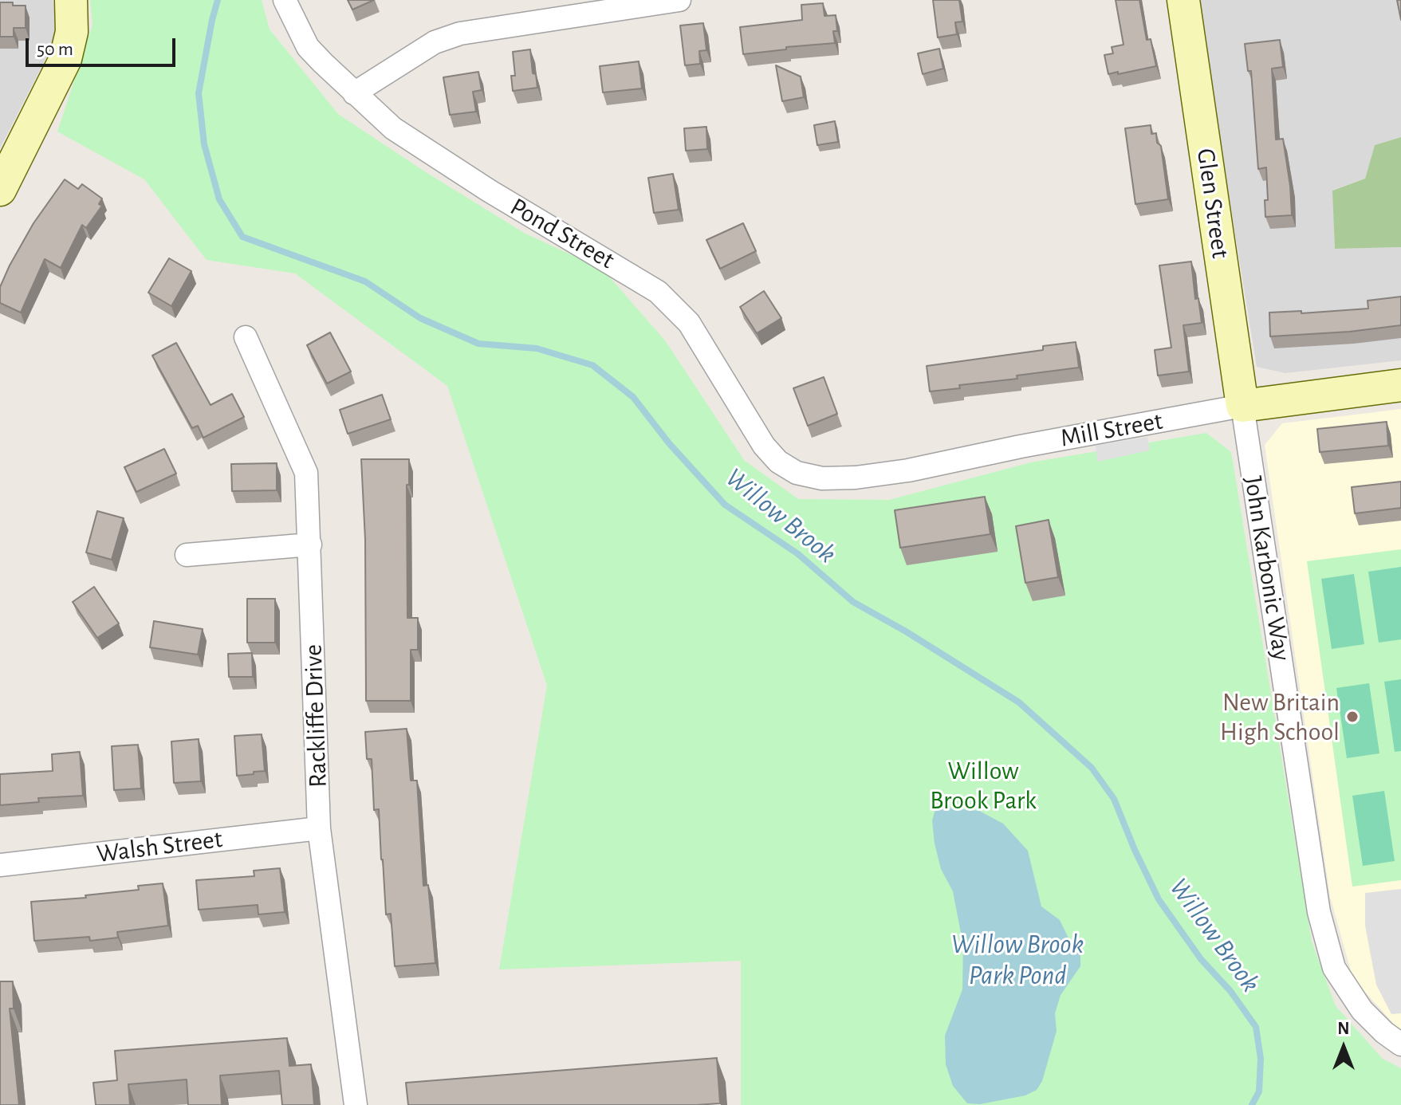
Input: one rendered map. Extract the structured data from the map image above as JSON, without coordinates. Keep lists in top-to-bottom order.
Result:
{
  "streets": {
    "street": [
      "Glen Street",
      "Pond Street",
      "Mill Street",
      "John Karbonic Way",
      "Rackliffe Drive",
      "Walsh Street"
    ]
  },
  "crossings": [
    ["Glen Street", "Mill Street"],
    ["Glen Street", "John Karbonic Way"],
    ["Pond Street", "Mill Street"],
    ["Mill Street", "John Karbonic Way"],
    ["Rackliffe Drive", "Walsh Street"]
  ],
  "water": ["Willow Brook", "Willow Brook Park Pond"],
  "parks": ["Willow Brook Park"],
  "places": ["New Britain High School"],
  "scale_bar": "50 m",
  "north": "top"
}
